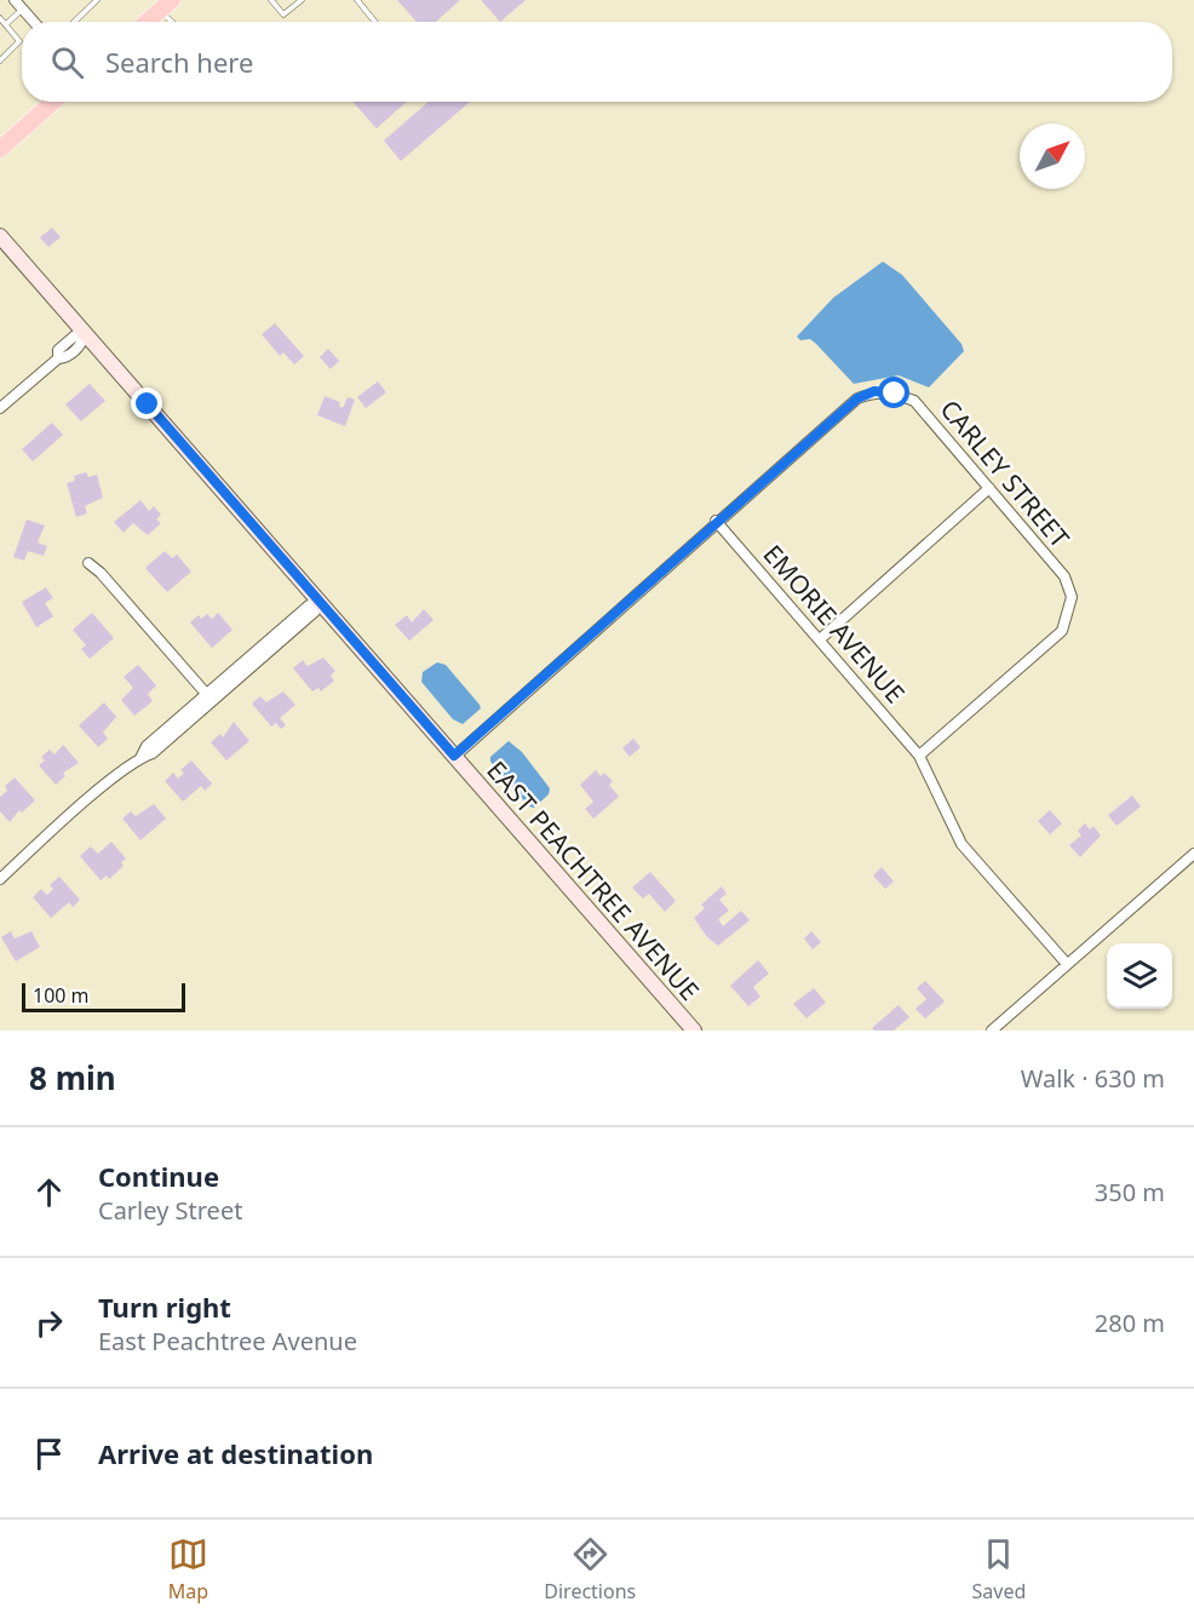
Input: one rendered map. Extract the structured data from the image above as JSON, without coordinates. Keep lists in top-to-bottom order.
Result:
{
  "streets": {
    "street": ["CARLEY STREET", "EMORIE AVENUE", "EAST PEACHTREE AVENUE"]
  },
  "crossings": [
    ["CARLEY STREET", "EMORIE AVENUE"],
    ["CARLEY STREET", "EAST PEACHTREE AVENUE"]
  ],
  "scale_bar": "100 m",
  "north": "top right",
  "page": {
    "search": "Search here",
    "scale": "100 m",
    "heading": ["8 min", "Walk · 630 m"],
    "list": [
      ["Continue", "Carley Street", "350 m"],
      ["Turn right", "East Peachtree Avenue", "280 m"],
      "Arrive at destination"
    ],
    "nav": ["Map", "Directions", "Saved"]
  }
}
